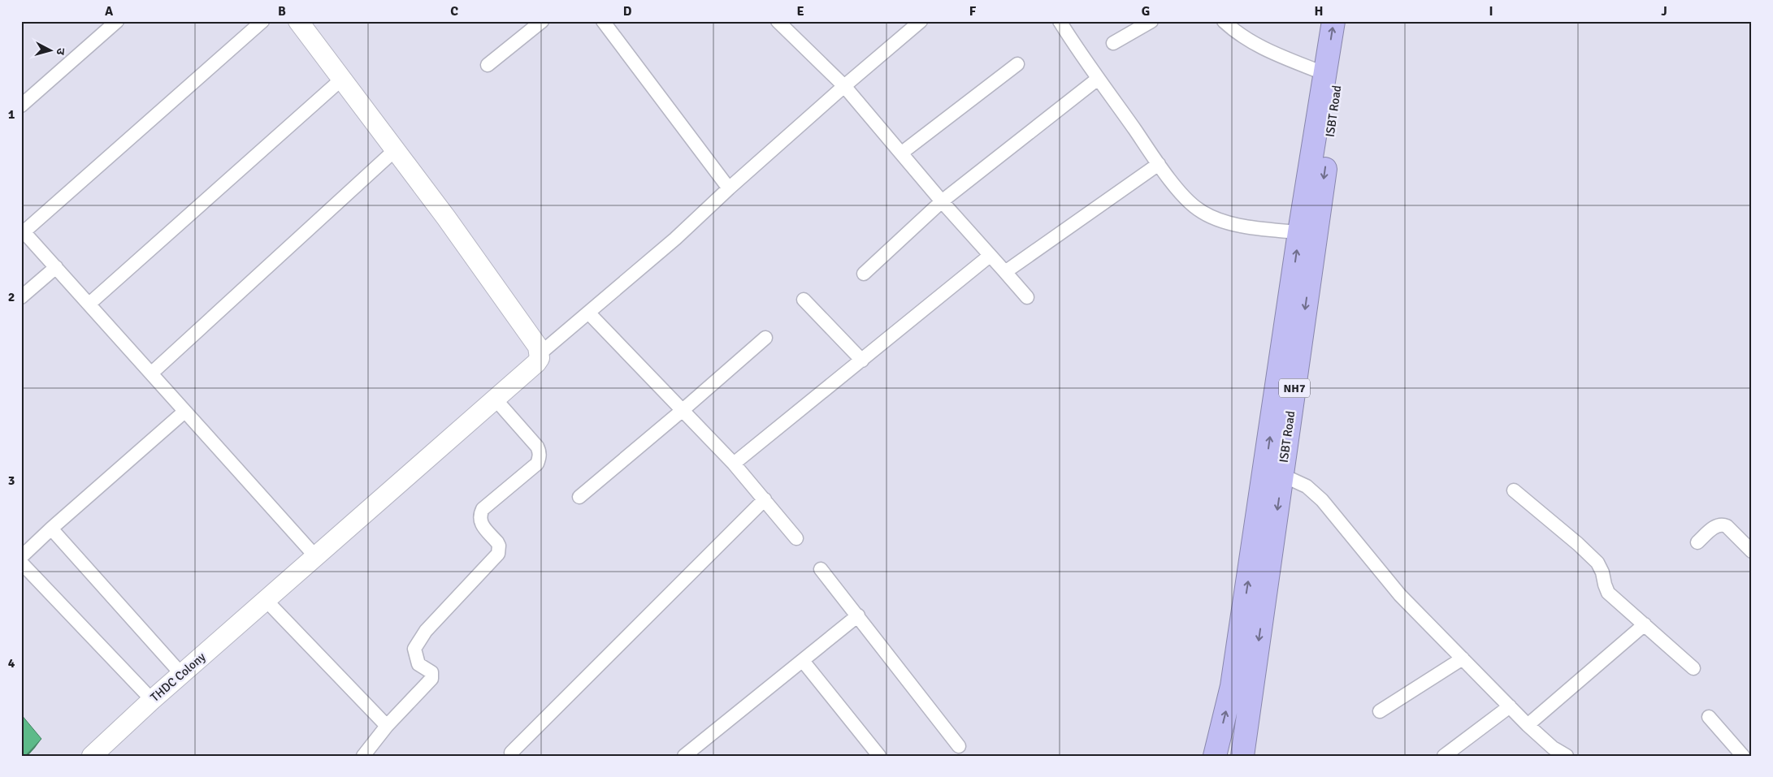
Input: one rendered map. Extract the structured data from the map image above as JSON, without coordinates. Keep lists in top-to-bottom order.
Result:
{
  "streets": {
    "highway": ["ISBT Road", "NH7"],
    "street": ["THDC Colony"]
  },
  "crossings": [
    ["ISBT Road", "NH7"]
  ],
  "north": "right",
  "grid": {
    "columns": [
      "A",
      "B",
      "C",
      "D",
      "E",
      "F",
      "G",
      "H",
      "I",
      "J"
    ],
    "rows": [
      "1",
      "2",
      "3",
      "4"
    ]
  }
}
